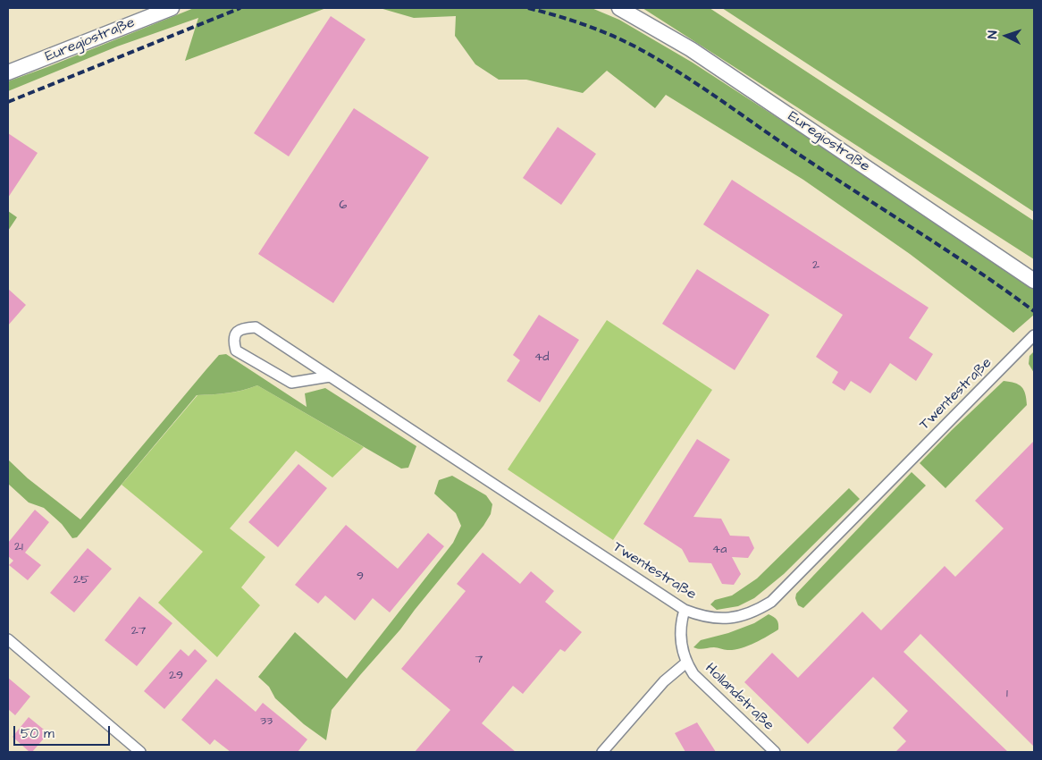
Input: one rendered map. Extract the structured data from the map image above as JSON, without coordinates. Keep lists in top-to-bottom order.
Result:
{
  "streets": {
    "main road": ["Euregiostraße"],
    "street": ["Twentestraße", "Hollandstraße"]
  },
  "crossings": [
    ["Twentestraße", "Hollandstraße"]
  ],
  "house_numbers": [
    "6",
    "2",
    "4d",
    "21",
    "4a",
    "9",
    "25",
    "27",
    "7",
    "29",
    "1",
    "33"
  ],
  "scale_bar": "50 m",
  "north": "left"
}
